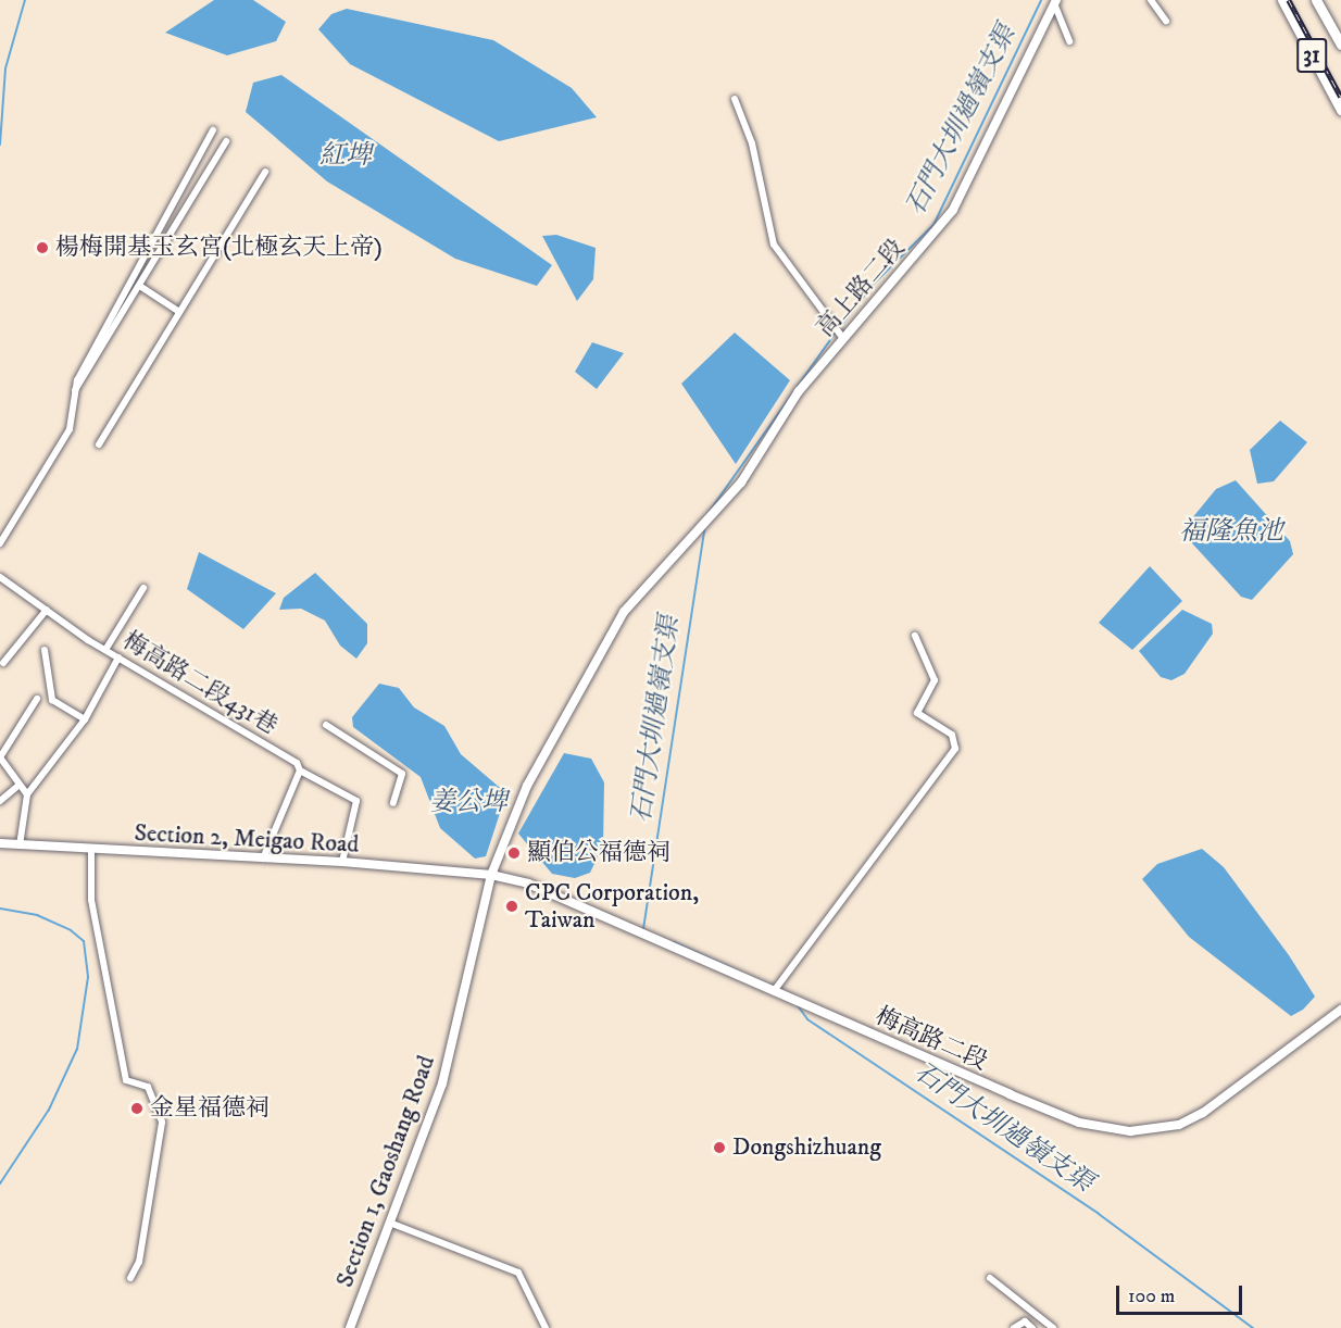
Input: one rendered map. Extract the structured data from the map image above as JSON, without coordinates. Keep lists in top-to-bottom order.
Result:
{
  "streets": {
    "main road": ["31"],
    "street": [
      "高上路二段",
      "梅高路二段431巷",
      "Section 2, Meigao Road",
      "梅高路二段",
      "Section 1, Gaoshang Road"
    ]
  },
  "crossings": [
    ["高上路二段", "Section 1, Gaoshang Road"],
    ["梅高路二段431巷", "Section 2, Meigao Road"],
    ["Section 2, Meigao Road", "梅高路二段"],
    ["Section 2, Meigao Road", "Section 1, Gaoshang Road"],
    ["梅高路二段", "Section 1, Gaoshang Road"]
  ],
  "water": [
    "石門大圳過嶺支渠",
    "紅埤",
    "福隆魚池",
    "姜公埤"
  ],
  "places": [
    "楊梅開基玉玄宮(北極玄天上帝)",
    "顯伯公福德祠",
    "CPC Corporation, Taiwan",
    "金星福德祠",
    "Dongshizhuang"
  ],
  "scale_bar": "100 m"
}
